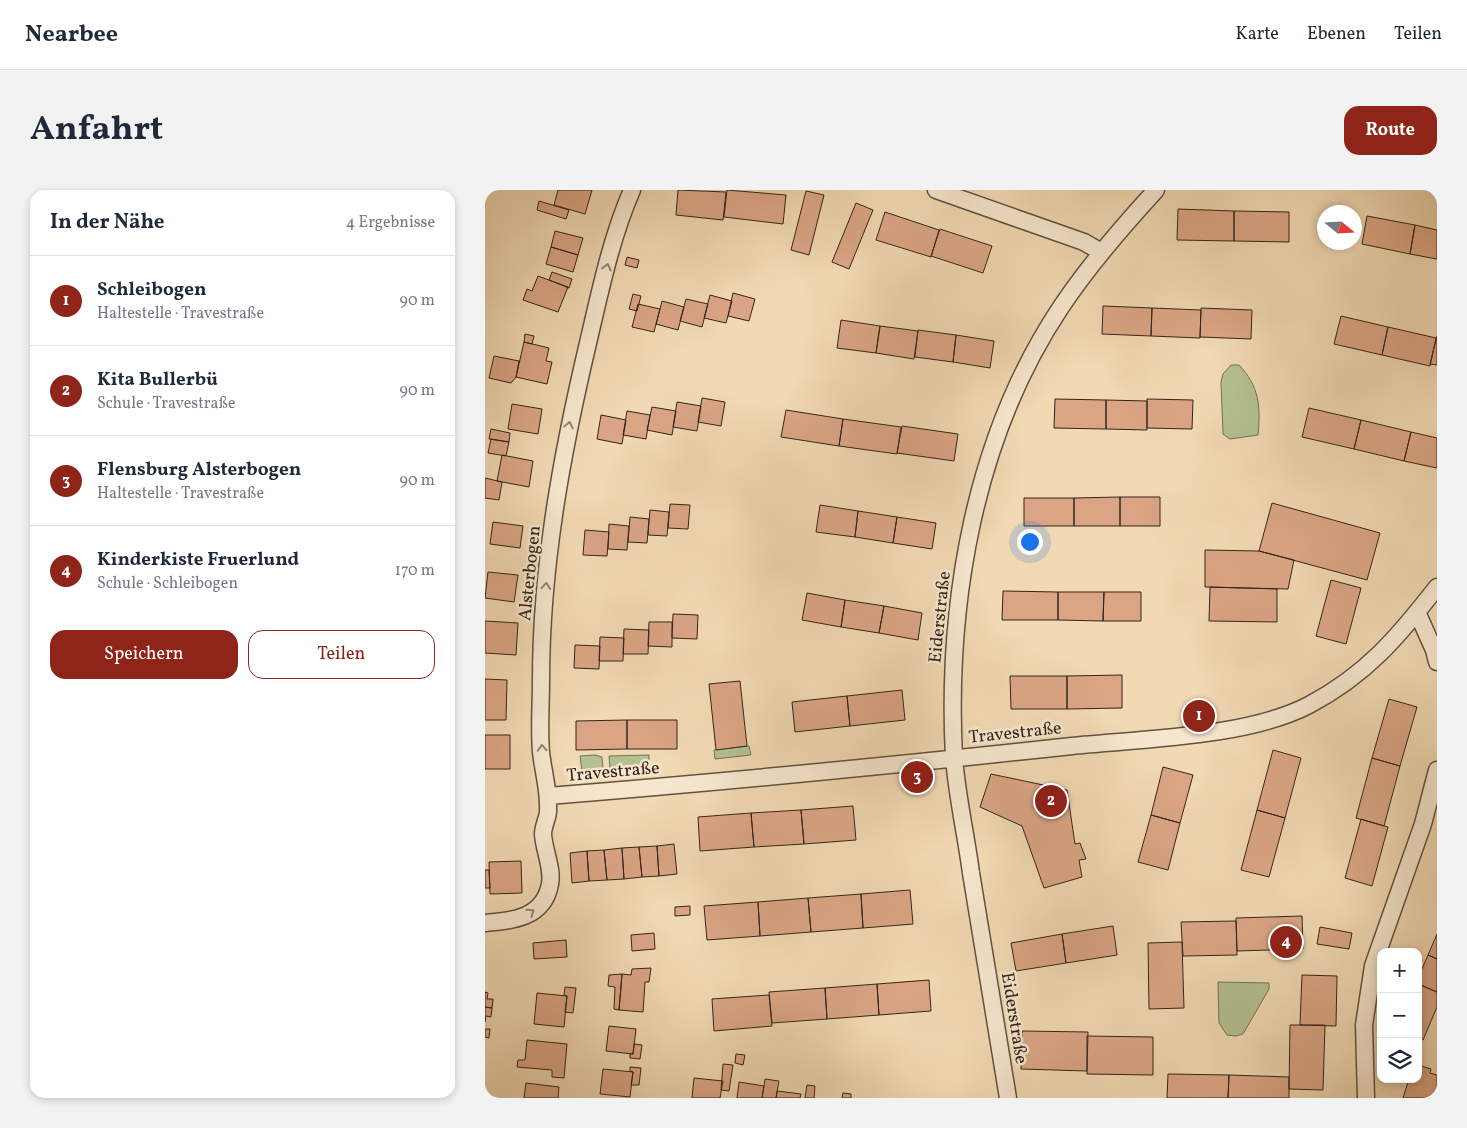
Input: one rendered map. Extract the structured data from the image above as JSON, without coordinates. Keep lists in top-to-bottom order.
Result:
{
  "streets": {
    "street": ["Alsterbogen", "Eiderstraße", "Travestraße"]
  },
  "crossings": [
    ["Alsterbogen", "Travestraße"],
    ["Eiderstraße", "Travestraße"]
  ],
  "one_way": ["Alsterbogen"],
  "north": "right",
  "page": {
    "header": "Nearbee",
    "nav": ["Karte", "Ebenen", "Teilen"],
    "title": "Anfahrt",
    "buttons": [
      "Route",
      ["Speichern", "Teilen"]
    ],
    "heading": ["In der Nähe", "4 Ergebnisse"],
    "list": [
      {
        "mark": "1",
        "name": "Schleibogen",
        "note": "Haltestelle · Travestraße",
        "value": "90 m"
      },
      {
        "mark": "2",
        "name": "Kita Bullerbü",
        "note": "Schule · Travestraße",
        "value": "90 m"
      },
      {
        "mark": "3",
        "name": "Flensburg Alsterbogen",
        "note": "Haltestelle · Travestraße",
        "value": "90 m"
      },
      {
        "mark": "4",
        "name": "Kinderkiste Fruerlund",
        "note": "Schule · Schleibogen",
        "value": "170 m"
      }
    ],
    "pins": [
      "1",
      "3",
      "2",
      "4"
    ],
    "map_buttons": ["+", "−"]
  }
}
